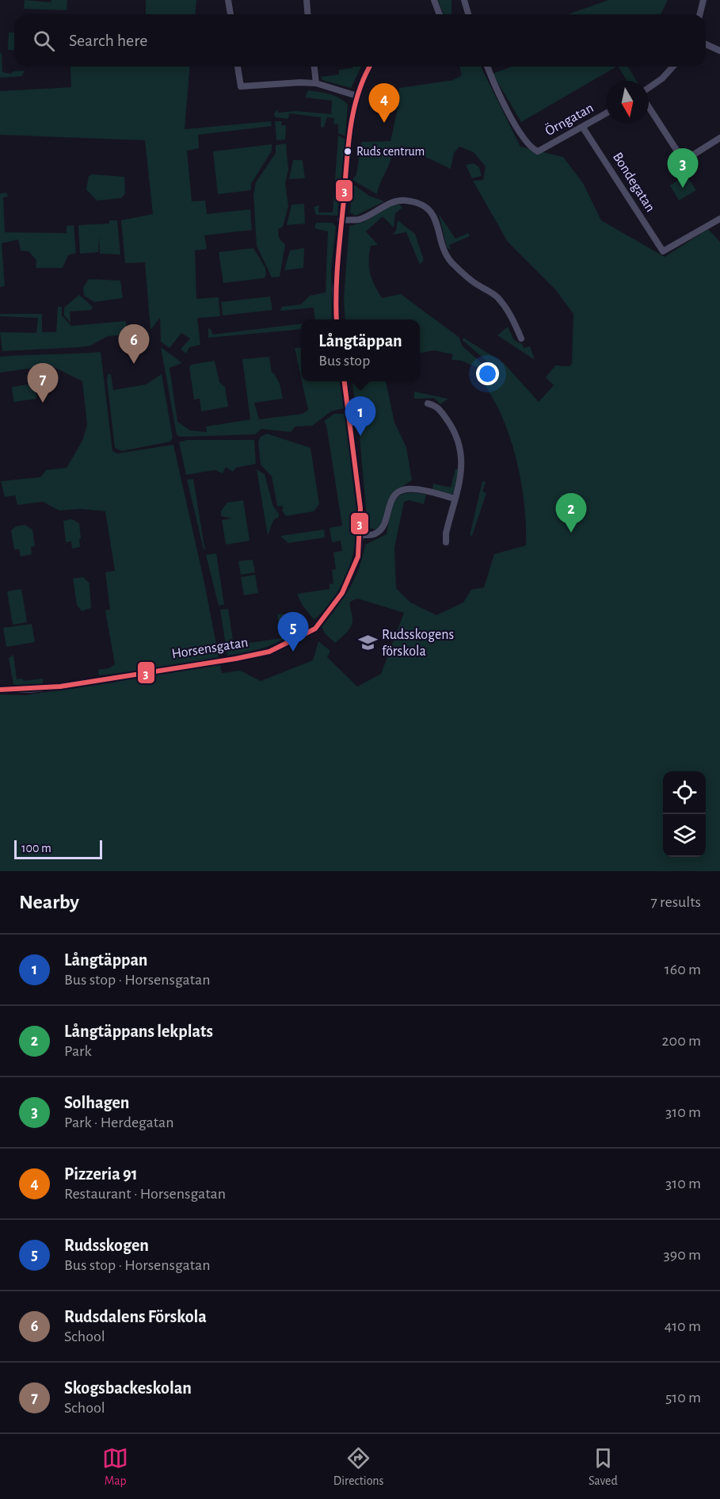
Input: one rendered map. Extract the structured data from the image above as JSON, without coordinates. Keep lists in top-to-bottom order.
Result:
{
  "streets": {
    "street": ["Örngatan", "Bondegatan", "Horsensgatan"]
  },
  "crossings": [
    ["Örngatan", "Bondegatan"]
  ],
  "places": {
    "other": ["Ruds centrum"],
    "school or university": ["Rudsskogens förskola"]
  },
  "lines": ["transit line 3"],
  "scale_bar": "100 m",
  "north": "bottom",
  "page": {
    "search": "Search here",
    "pins": [
      "4",
      "3",
      "6",
      "7",
      "1",
      "2",
      "5"
    ],
    "popup": ["Långtäppan", "Bus stop"],
    "scale": "100 m",
    "heading": ["Nearby", "7 results"],
    "list": [
      {
        "mark": "1",
        "name": "Långtäppan",
        "note": "Bus stop · Horsensgatan",
        "value": "160 m"
      },
      {
        "mark": "2",
        "name": "Långtäppans lekplats",
        "note": "Park",
        "value": "200 m"
      },
      {
        "mark": "3",
        "name": "Solhagen",
        "note": "Park · Herdegatan",
        "value": "310 m"
      },
      {
        "mark": "4",
        "name": "Pizzeria 91",
        "note": "Restaurant · Horsensgatan",
        "value": "310 m"
      },
      {
        "mark": "5",
        "name": "Rudsskogen",
        "note": "Bus stop · Horsensgatan",
        "value": "390 m"
      },
      {
        "mark": "6",
        "name": "Rudsdalens Förskola",
        "note": "School",
        "value": "410 m"
      },
      {
        "mark": "7",
        "name": "Skogsbackeskolan",
        "note": "School",
        "value": "510 m"
      }
    ],
    "nav": ["Map", "Directions", "Saved"]
  }
}
